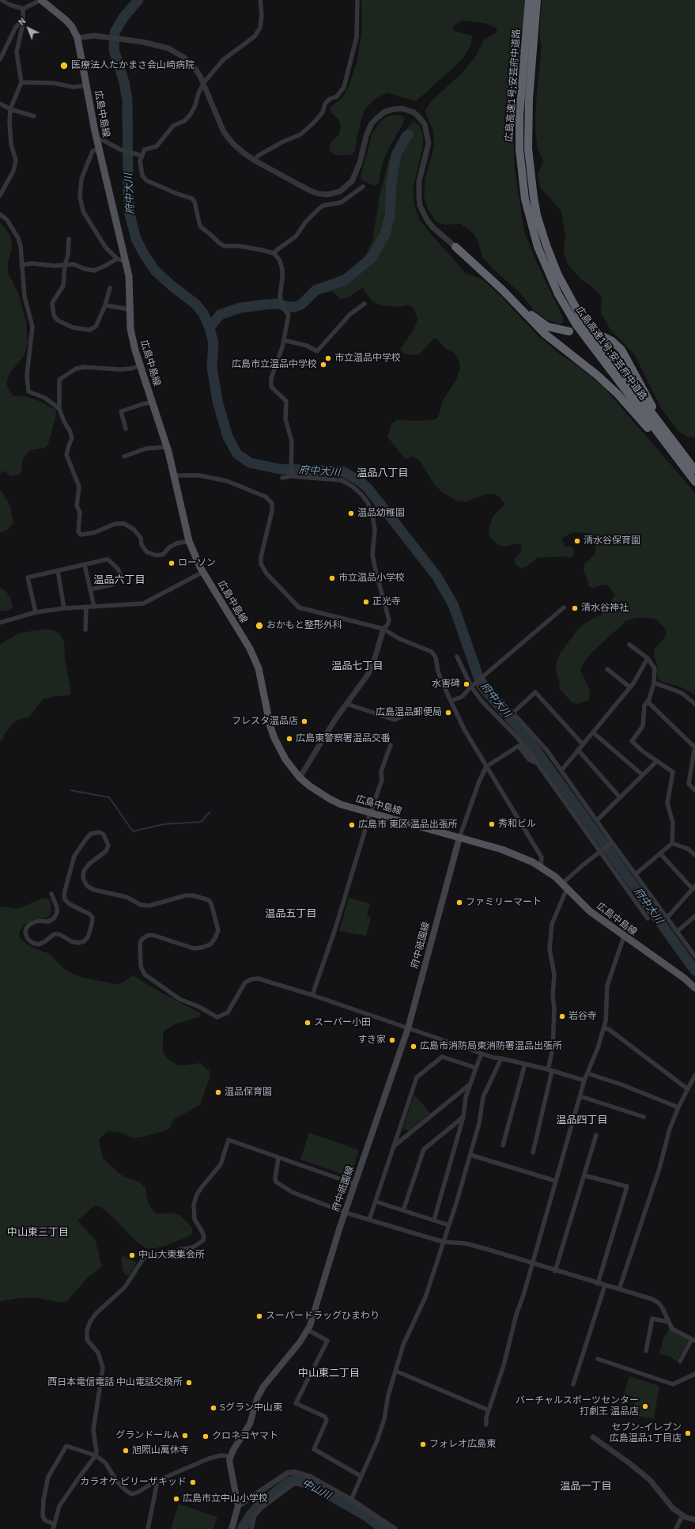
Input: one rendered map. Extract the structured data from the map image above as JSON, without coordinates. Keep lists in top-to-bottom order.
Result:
{
  "streets": {
    "highway": ["広島高速1号;安芸府中道路"],
    "main road": ["広島中島線", "府中祇園線"]
  },
  "crossings": [
    ["広島中島線", "府中祇園線"]
  ],
  "districts": [
    "温品八丁目",
    "温品六丁目",
    "温品七丁目",
    "温品五丁目",
    "温品四丁目",
    "中山東三丁目",
    "中山東二丁目",
    "温品一丁目"
  ],
  "water": ["府中大川", "中山川"],
  "places": [
    "医療法人たかまさ会山崎病院",
    "市立温品中学校",
    "広島市立温品中学校",
    "温品幼稚園",
    "清水谷保育園",
    "ローソン",
    "市立温品小学校",
    "正光寺",
    "清水谷神社",
    "おかもと整形外科",
    "水害碑",
    "広島温品郵便局",
    "フレスタ温品店",
    "広島東警察署温品交番",
    "秀和ビル",
    "広島市 東区 温品出張所",
    "ファミリーマート",
    "岩谷寺",
    "スーパー小田",
    "すき家",
    "広島市消防局東消防署温品出張所",
    "温品保育園",
    "中山大東集会所",
    "スーパードラッグひまわり",
    "西日本電信電話 中山電話交換所",
    "バーチャルスポーツセンター 打劇王 温品店",
    "Sグラン中山東",
    "セブン‐イレブン 広島温品1丁目店",
    "グランドールA",
    "クロネコヤマト",
    "フォレオ広島東",
    "旭照山萬休寺",
    "カラオケ ビリーザキッド",
    "広島市立中山小学校"
  ],
  "north": "top left"
}
